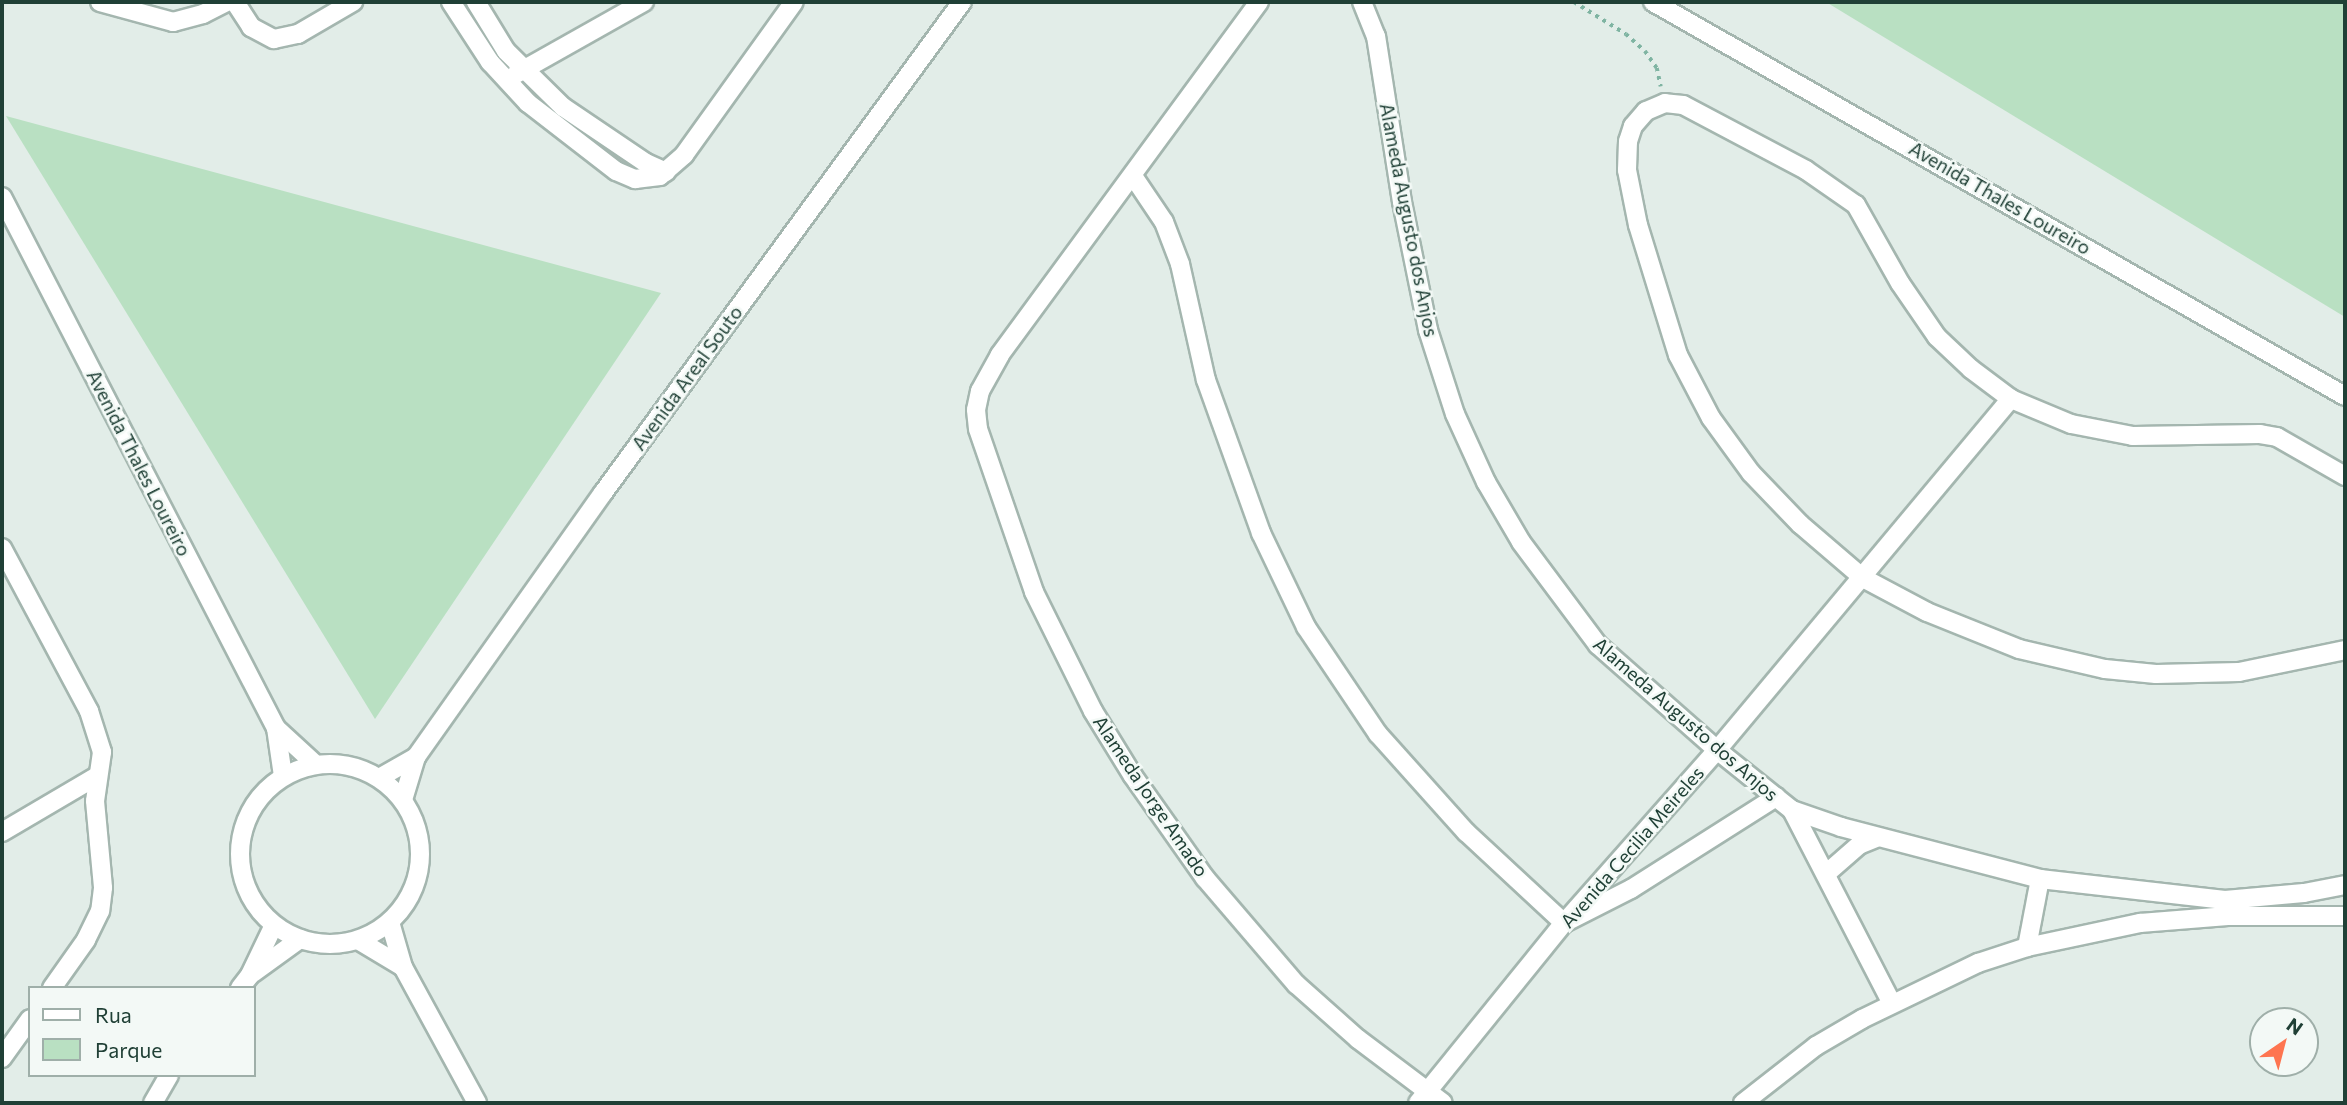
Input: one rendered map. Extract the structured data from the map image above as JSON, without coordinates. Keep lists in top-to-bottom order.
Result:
{
  "streets": {
    "street": [
      "Avenida Thales Loureiro",
      "Alameda Augusto dos Anjos",
      "Avenida Areal Souto",
      "Alameda Jorge Amado",
      "Avenida Cecilia Meireles"
    ]
  },
  "crossings": [
    ["Avenida Thales Loureiro", "Avenida Areal Souto"],
    ["Alameda Augusto dos Anjos", "Avenida Cecilia Meireles"],
    ["Alameda Jorge Amado", "Avenida Cecilia Meireles"]
  ],
  "legend": ["Rua", "Parque"],
  "north": "top right"
}
